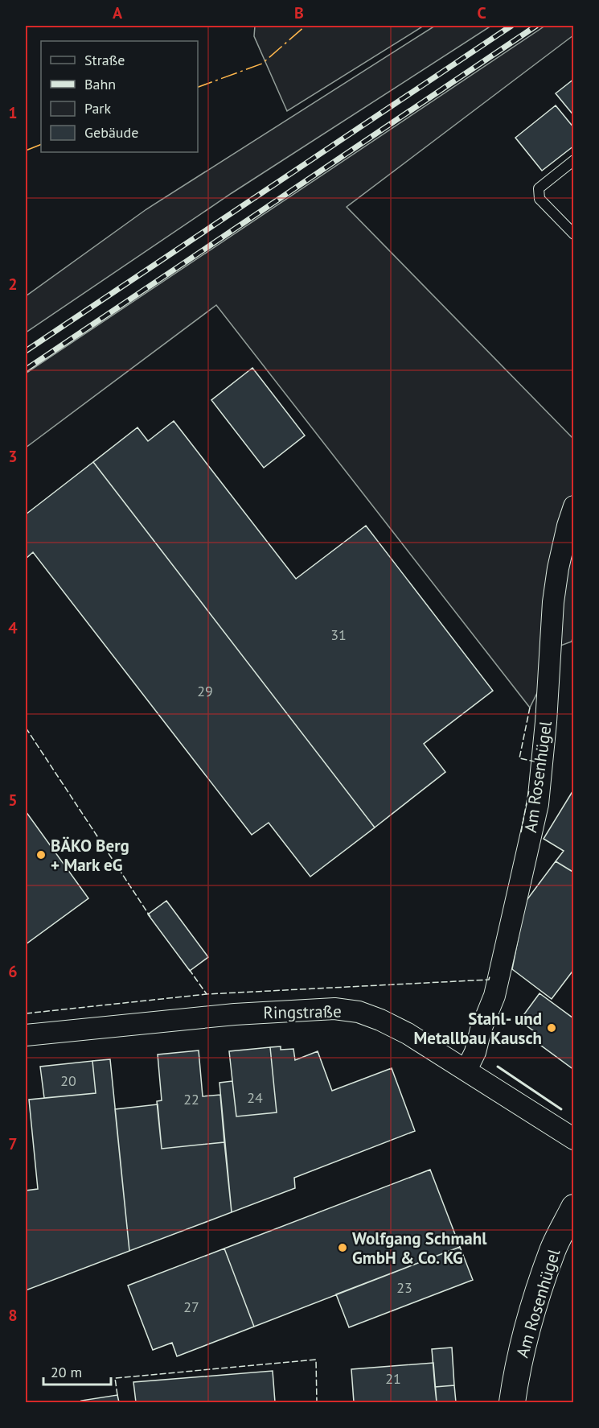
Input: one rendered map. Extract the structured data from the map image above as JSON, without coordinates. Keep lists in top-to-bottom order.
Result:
{
  "streets": {
    "street": ["Am Rosenhügel", "Ringstraße"]
  },
  "crossings": [
    ["Am Rosenhügel", "Ringstraße"]
  ],
  "places": ["BÄKO Berg + Mark eG", "Stahl- und Metallbau Kausch", "Wolfgang Schmahl GmbH & Co. KG"],
  "house_numbers": [
    "31",
    "29",
    "20",
    "24",
    "22",
    "23",
    "27",
    "21"
  ],
  "legend": [
    "Straße",
    "Bahn",
    "Park",
    "Gebäude"
  ],
  "scale_bar": "20 m",
  "grid": {
    "columns": ["A", "B", "C"],
    "rows": [
      "1",
      "2",
      "3",
      "4",
      "5",
      "6",
      "7",
      "8"
    ]
  }
}
